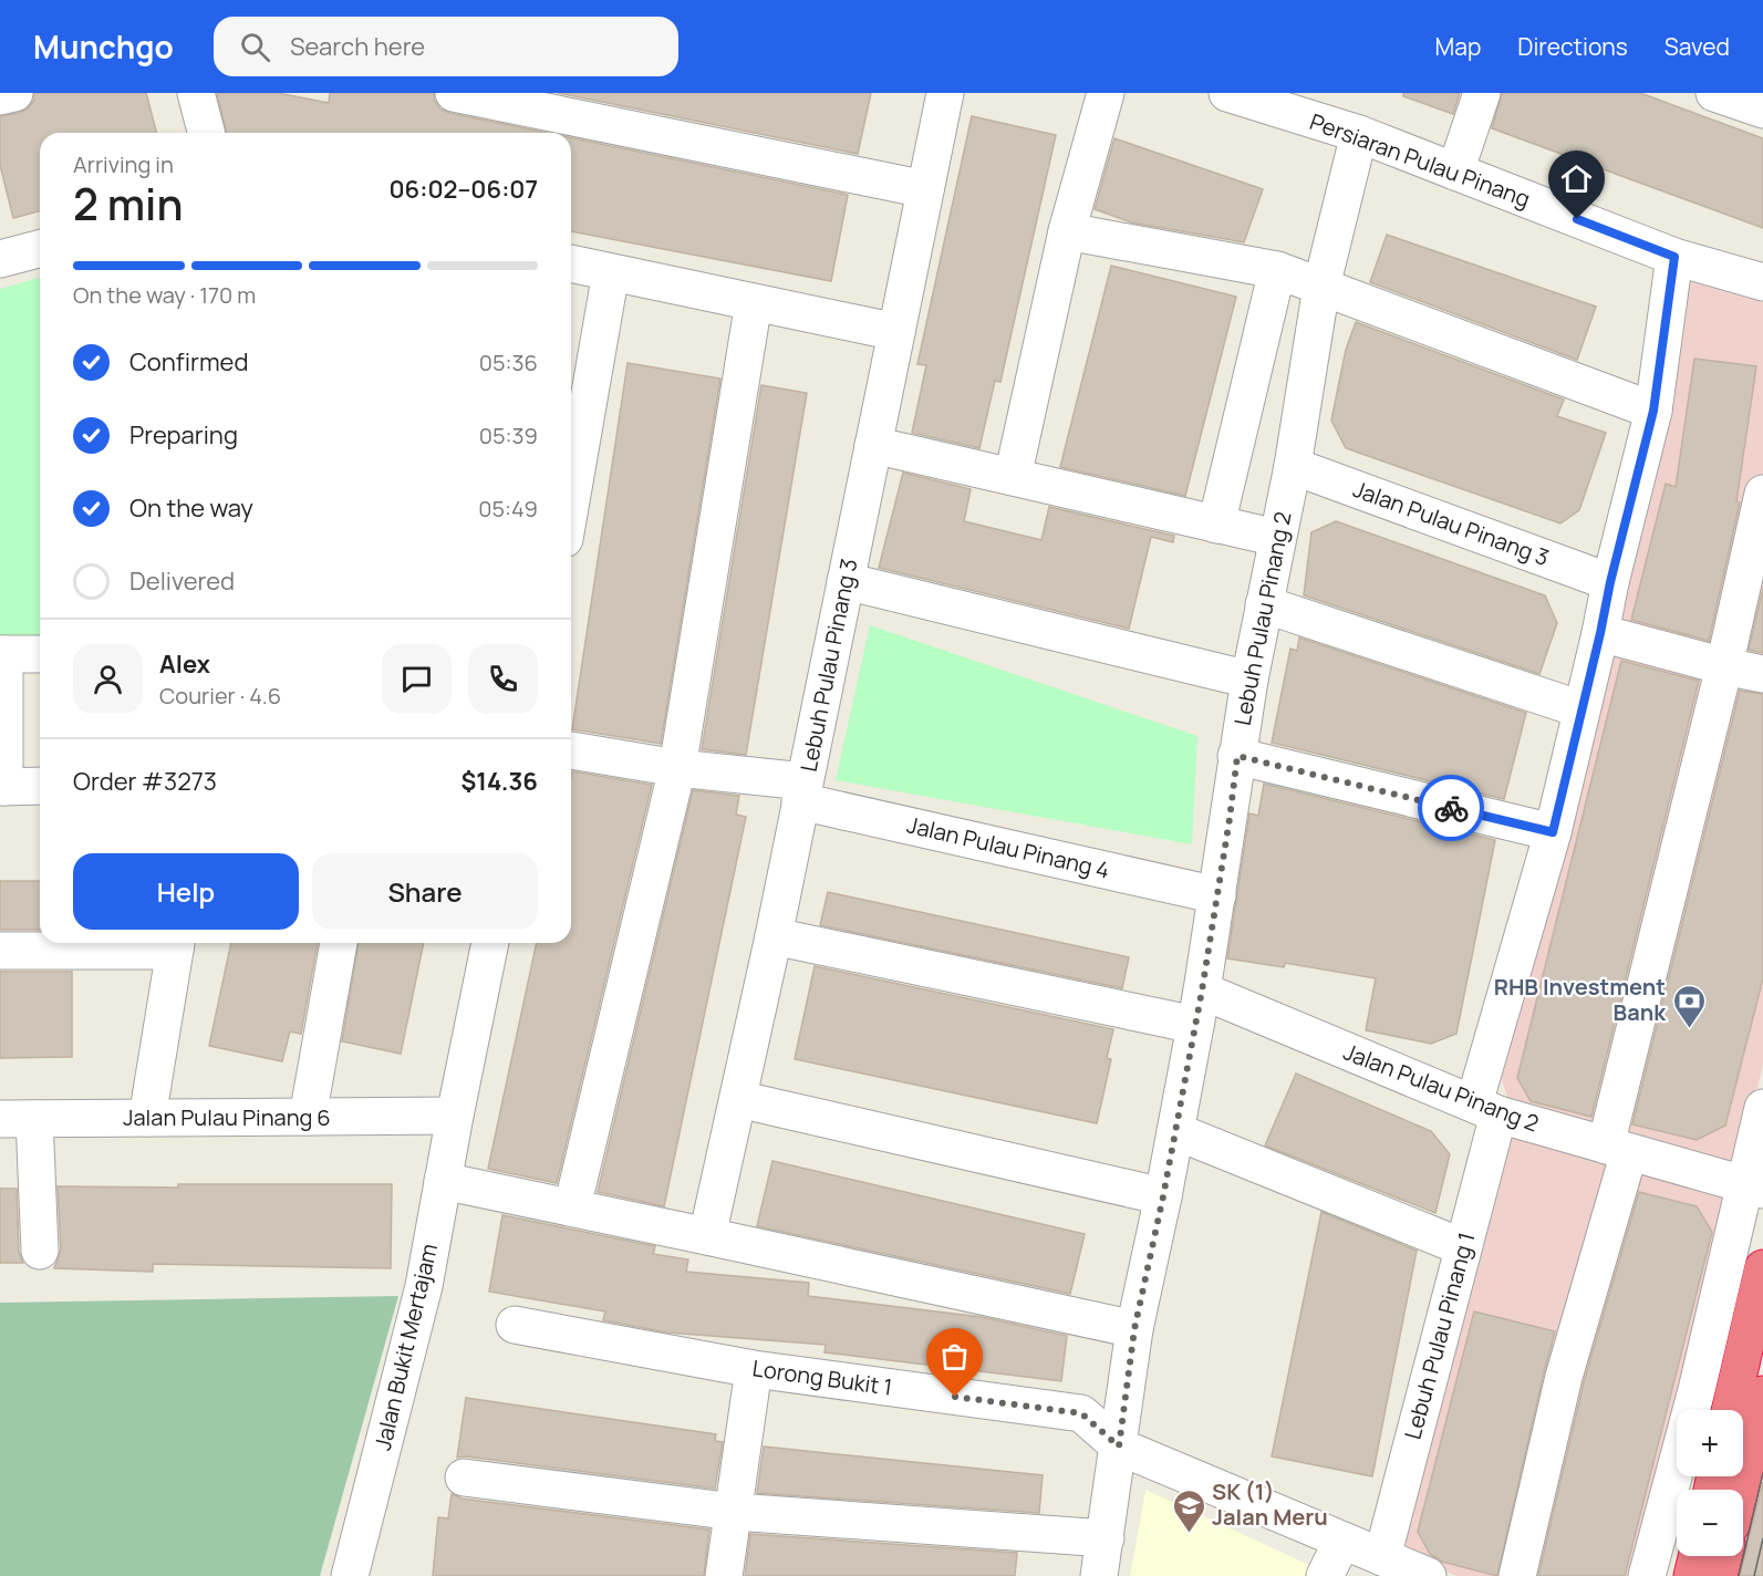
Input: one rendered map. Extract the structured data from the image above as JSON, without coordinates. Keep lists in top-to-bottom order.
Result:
{
  "streets": {
    "street": [
      "Persiaran Pulau Pinang",
      "Jalan Pulau Pinang 3",
      "Lebuh Pulau Pinang 2",
      "Lebuh Pulau Pinang 3",
      "Jalan Pulau Pinang 4",
      "Jalan Pulau Pinang 2",
      "Jalan Pulau Pinang 6",
      "Lebuh Pulau Pinang 1",
      "Jalan Bukit Mertajam",
      "Lorong Bukit 1"
    ]
  },
  "crossings": [
    ["Persiaran Pulau Pinang", "Lebuh Pulau Pinang 2"],
    ["Persiaran Pulau Pinang", "Lebuh Pulau Pinang 1"],
    ["Jalan Pulau Pinang 3", "Lebuh Pulau Pinang 2"],
    ["Jalan Pulau Pinang 3", "Lebuh Pulau Pinang 1"],
    ["Lebuh Pulau Pinang 2", "Jalan Pulau Pinang 4"],
    ["Lebuh Pulau Pinang 2", "Jalan Pulau Pinang 2"],
    ["Lebuh Pulau Pinang 2", "Lorong Bukit 1"],
    ["Lebuh Pulau Pinang 3", "Jalan Pulau Pinang 4"],
    ["Lebuh Pulau Pinang 3", "Jalan Pulau Pinang 2"],
    ["Jalan Pulau Pinang 2", "Lebuh Pulau Pinang 1"],
    ["Jalan Pulau Pinang 6", "Jalan Bukit Mertajam"],
    ["Lebuh Pulau Pinang 1", "Lorong Bukit 1"]
  ],
  "places": {
    "bank": ["RHB Investment Bank"],
    "school or university": ["SK (1) Jalan Meru"]
  },
  "page": {
    "header": "Munchgo",
    "search": "Search here",
    "nav": ["Map", "Directions", "Saved"],
    "heading": ["2 min", "Arriving in", "06:02–06:07"],
    "panel": [
      "Alex",
      "Courier · 4.6",
      "Order #3273",
      "$14.36"
    ],
    "bar": "On the way · 170 m",
    "list": [
      ["Confirmed", "05:36"],
      ["Preparing", "05:39"],
      ["On the way", "05:49"],
      "Delivered"
    ],
    "buttons": ["Help", "Share"],
    "map_buttons": ["+", "−"]
  }
}
